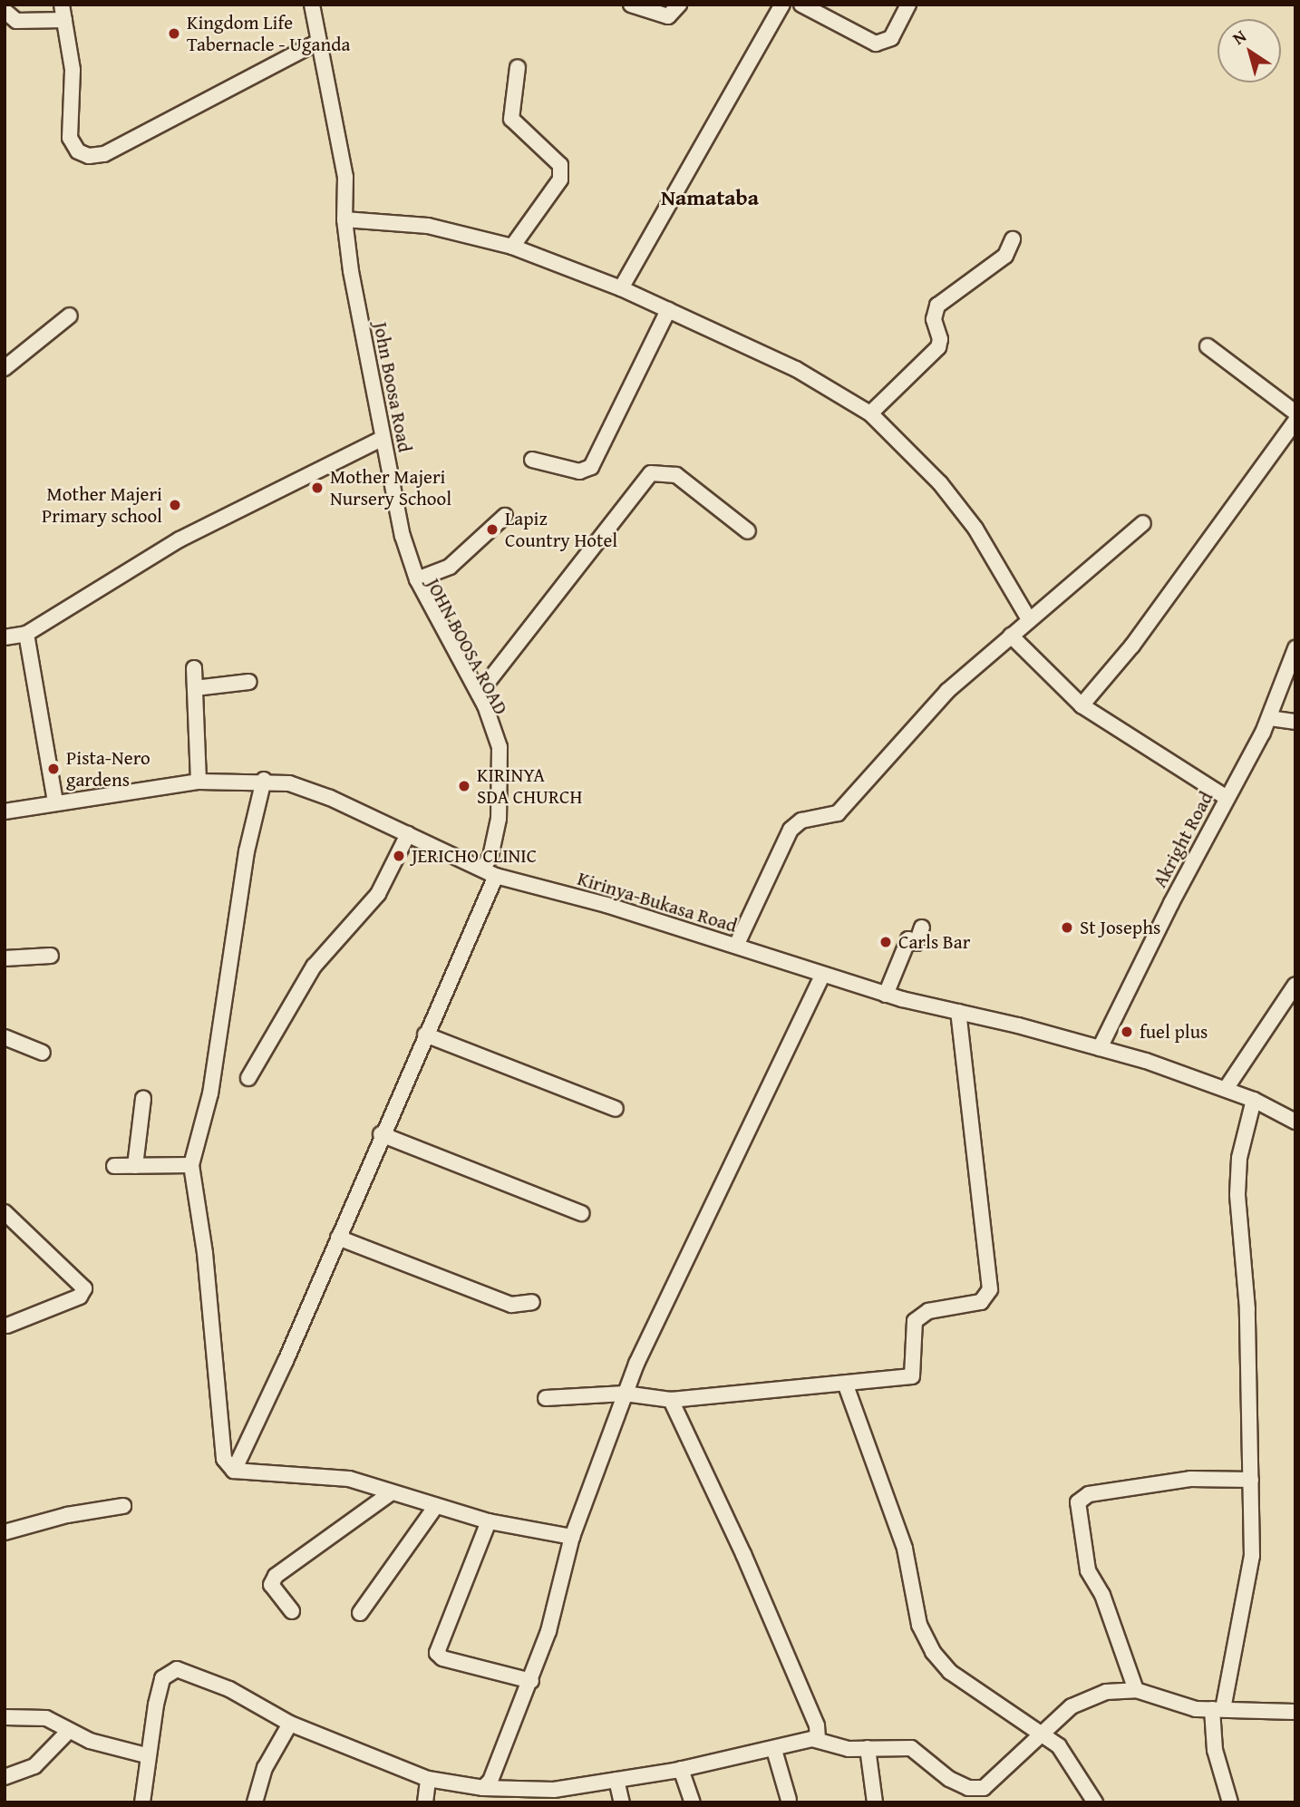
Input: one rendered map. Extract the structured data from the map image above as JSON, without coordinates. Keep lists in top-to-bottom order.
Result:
{
  "streets": {
    "street": [
      "John Boosa Road",
      "JOHN BOOSA ROAD",
      "Akright Road",
      "Kirinya-Bukasa Road"
    ]
  },
  "crossings": [
    ["John Boosa Road", "JOHN BOOSA ROAD"],
    ["John Boosa Road", "Kirinya-Bukasa Road"],
    ["JOHN BOOSA ROAD", "Kirinya-Bukasa Road"],
    ["Akright Road", "Kirinya-Bukasa Road"]
  ],
  "districts": ["Namataba"],
  "places": [
    "Kingdom Life Tabernacle - Uganda",
    "Mother Majeri Nursery School",
    "Mother Majeri Primary school",
    "Lapiz Country Hotel",
    "Pista-Nero gardens",
    "KIRINYA SDA CHURCH",
    "JERICHO CLINIC",
    "St Josephs",
    "Carls Bar",
    "fuel plus"
  ],
  "north": "top left"
}
